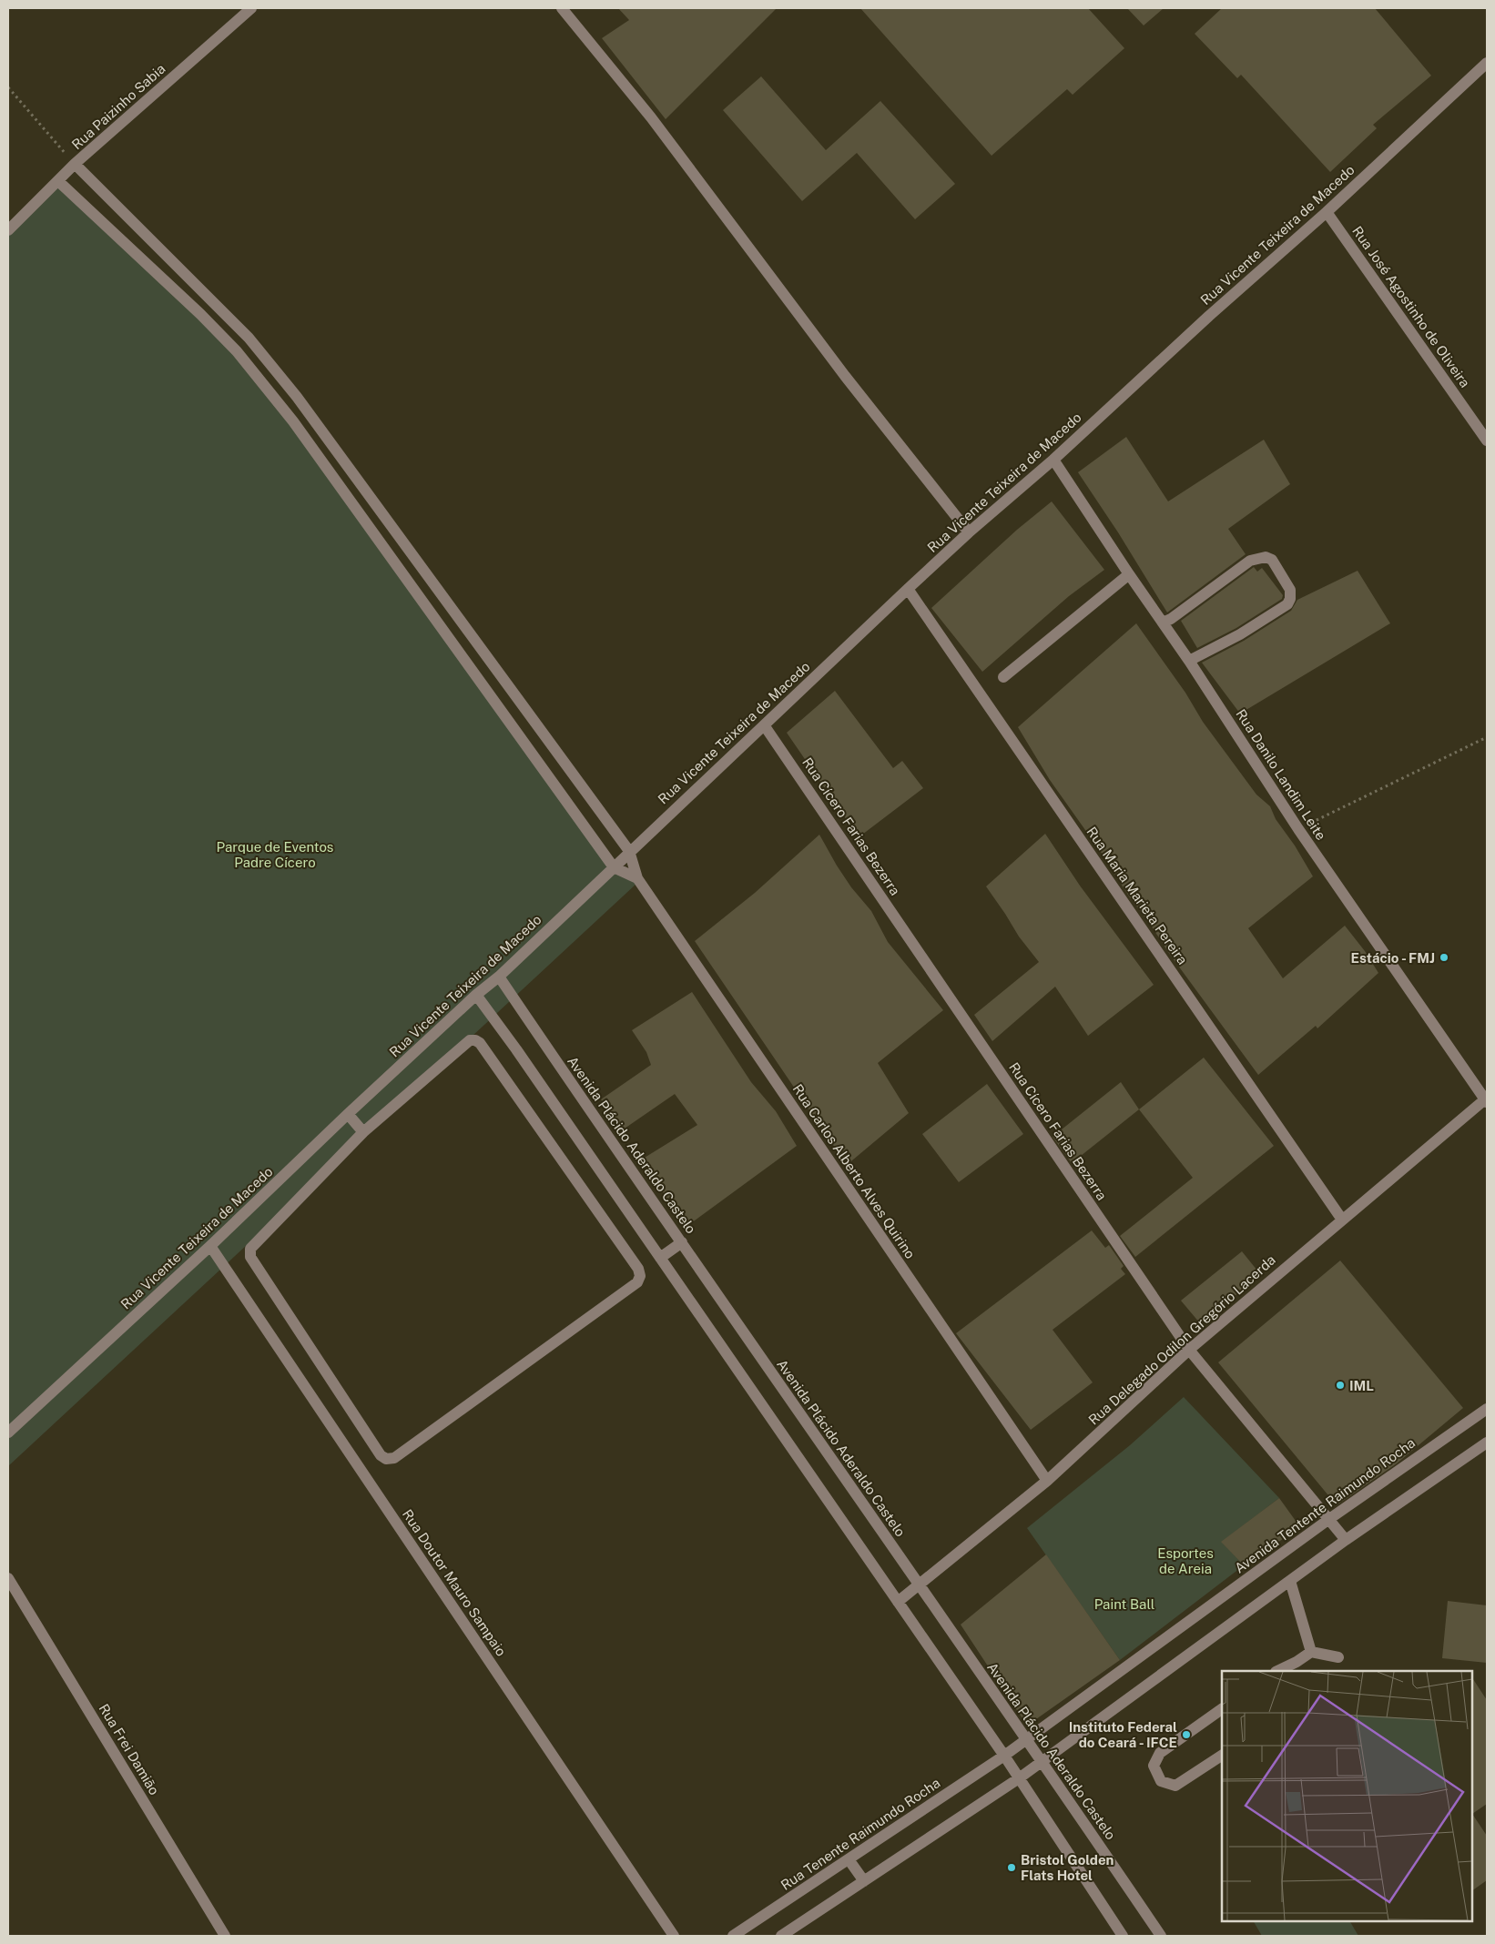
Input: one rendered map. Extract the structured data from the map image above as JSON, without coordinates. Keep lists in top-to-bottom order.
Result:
{
  "streets": {
    "street": [
      "Rua Paizinho Sabia",
      "Rua Vicente Teixeira de Macedo",
      "Rua José Agostinho de Oliveira",
      "Rua Danilo Landim Leite",
      "Rua Cícero Farias Bezerra",
      "Rua Maria Marieta Pereira",
      "Avenida Plácido Aderaldo Castelo",
      "Rua Carlos Alberto Alves Quirino",
      "Rua Delegado Odilon Gregório Lacerda",
      "Avenida Tentente Raimundo Rocha",
      "Rua Doutor Mauro Sampaio",
      "Rua Frei Damião",
      "Rua Tenente Raimundo Rocha"
    ]
  },
  "crossings": [
    ["Rua Paizinho Sabia", "Rua Carlos Alberto Alves Quirino"],
    ["Rua Vicente Teixeira de Macedo", "Rua José Agostinho de Oliveira"],
    ["Rua Vicente Teixeira de Macedo", "Rua Danilo Landim Leite"],
    ["Rua Vicente Teixeira de Macedo", "Rua Cícero Farias Bezerra"],
    ["Rua Vicente Teixeira de Macedo", "Rua Maria Marieta Pereira"],
    ["Rua Vicente Teixeira de Macedo", "Avenida Plácido Aderaldo Castelo"],
    ["Rua Vicente Teixeira de Macedo", "Rua Carlos Alberto Alves Quirino"],
    ["Rua Vicente Teixeira de Macedo", "Rua Doutor Mauro Sampaio"],
    ["Rua Danilo Landim Leite", "Rua Delegado Odilon Gregório Lacerda"],
    ["Rua Cícero Farias Bezerra", "Rua Delegado Odilon Gregório Lacerda"],
    ["Rua Cícero Farias Bezerra", "Avenida Tentente Raimundo Rocha"],
    ["Rua Maria Marieta Pereira", "Rua Delegado Odilon Gregório Lacerda"],
    ["Avenida Plácido Aderaldo Castelo", "Rua Delegado Odilon Gregório Lacerda"],
    ["Avenida Plácido Aderaldo Castelo", "Avenida Tentente Raimundo Rocha"],
    ["Rua Carlos Alberto Alves Quirino", "Rua Delegado Odilon Gregório Lacerda"],
    ["Avenida Tentente Raimundo Rocha", "Rua Tenente Raimundo Rocha"]
  ],
  "parks": ["Parque de Eventos Padre Cícero", "Esportes de Areia", "Paint Ball"],
  "places": [
    "Estácio - FMJ",
    "IML",
    "Instituto Federal do Ceará - IFCE",
    "Bristol Golden Flats Hotel"
  ]
}
